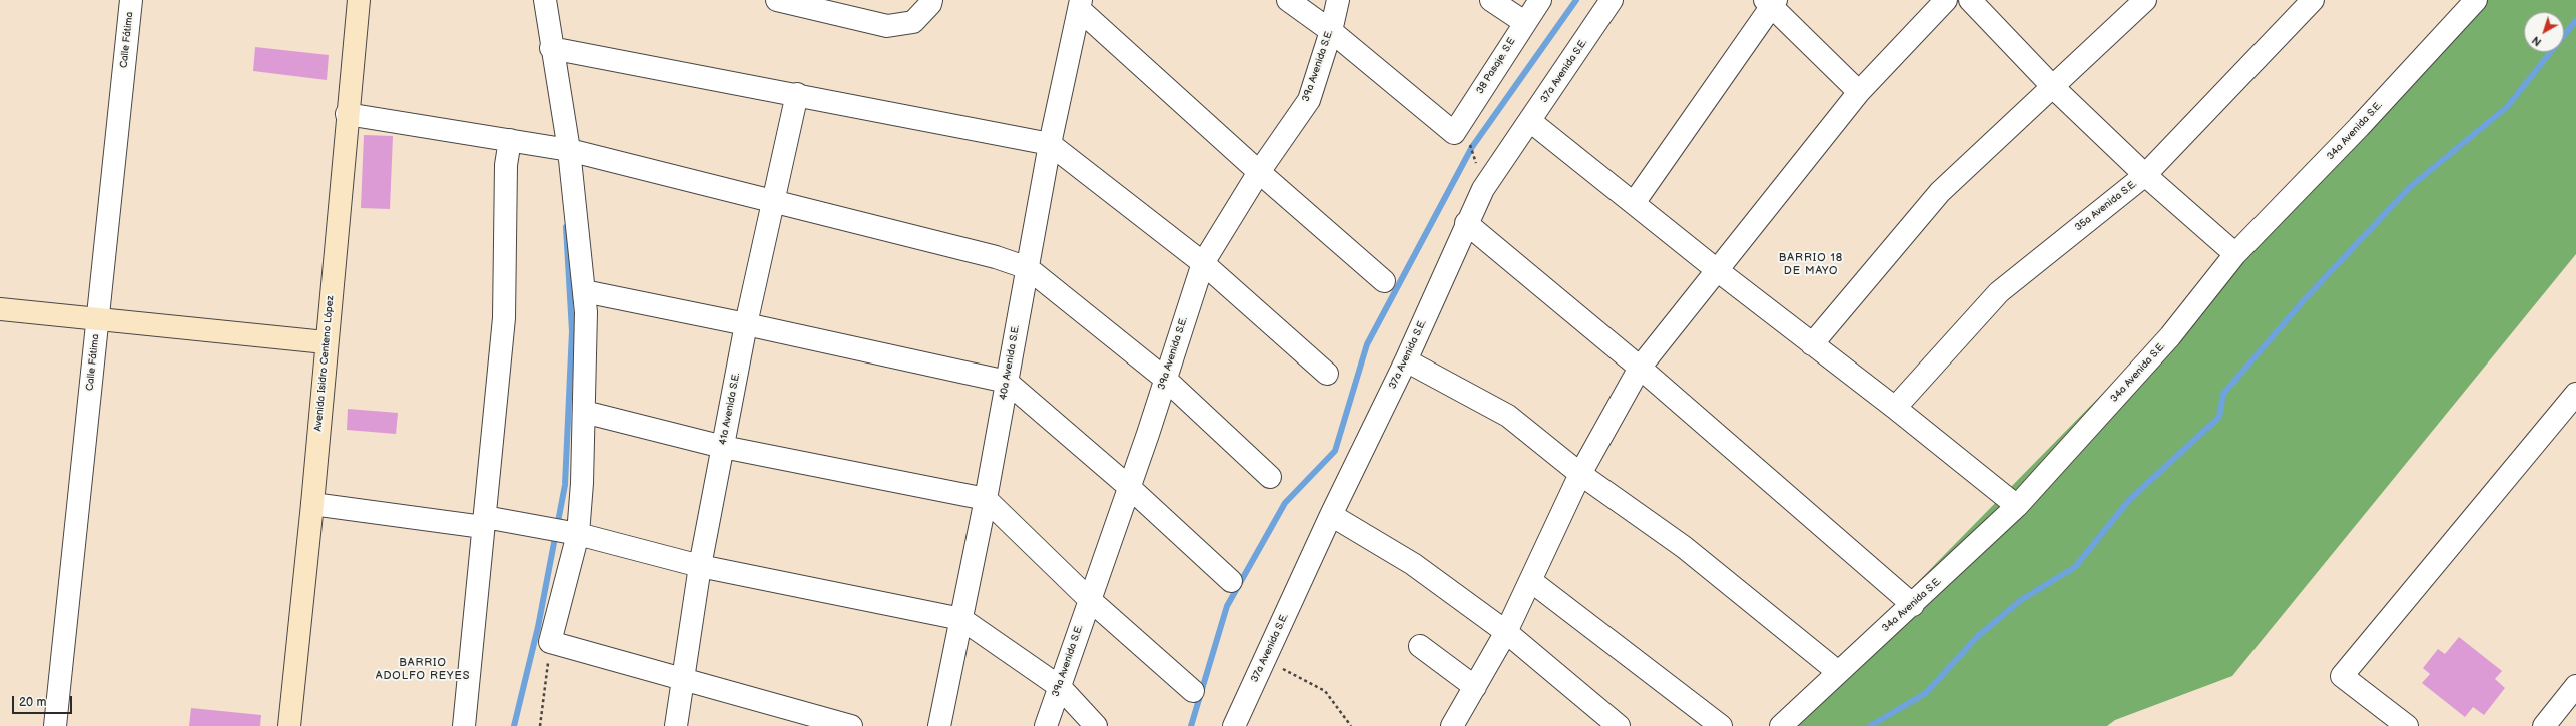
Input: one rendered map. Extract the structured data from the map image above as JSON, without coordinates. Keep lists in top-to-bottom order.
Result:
{
  "streets": {
    "street": [
      "Calle Fátima",
      "39a Avenida S.E.",
      "38 Pasaje. S.E",
      "37a Avenida S.E.",
      "34a Avenida S.E.",
      "35a Avenida S.E.",
      "40a Avenida S.E.",
      "Avenida Isidro Centeno López",
      "41a Avenida S.E."
    ]
  },
  "districts": ["BARRIO 18 DE MAYO", "BARRIO ADOLFO REYES"],
  "scale_bar": "20 m",
  "north": "bottom left"
}
